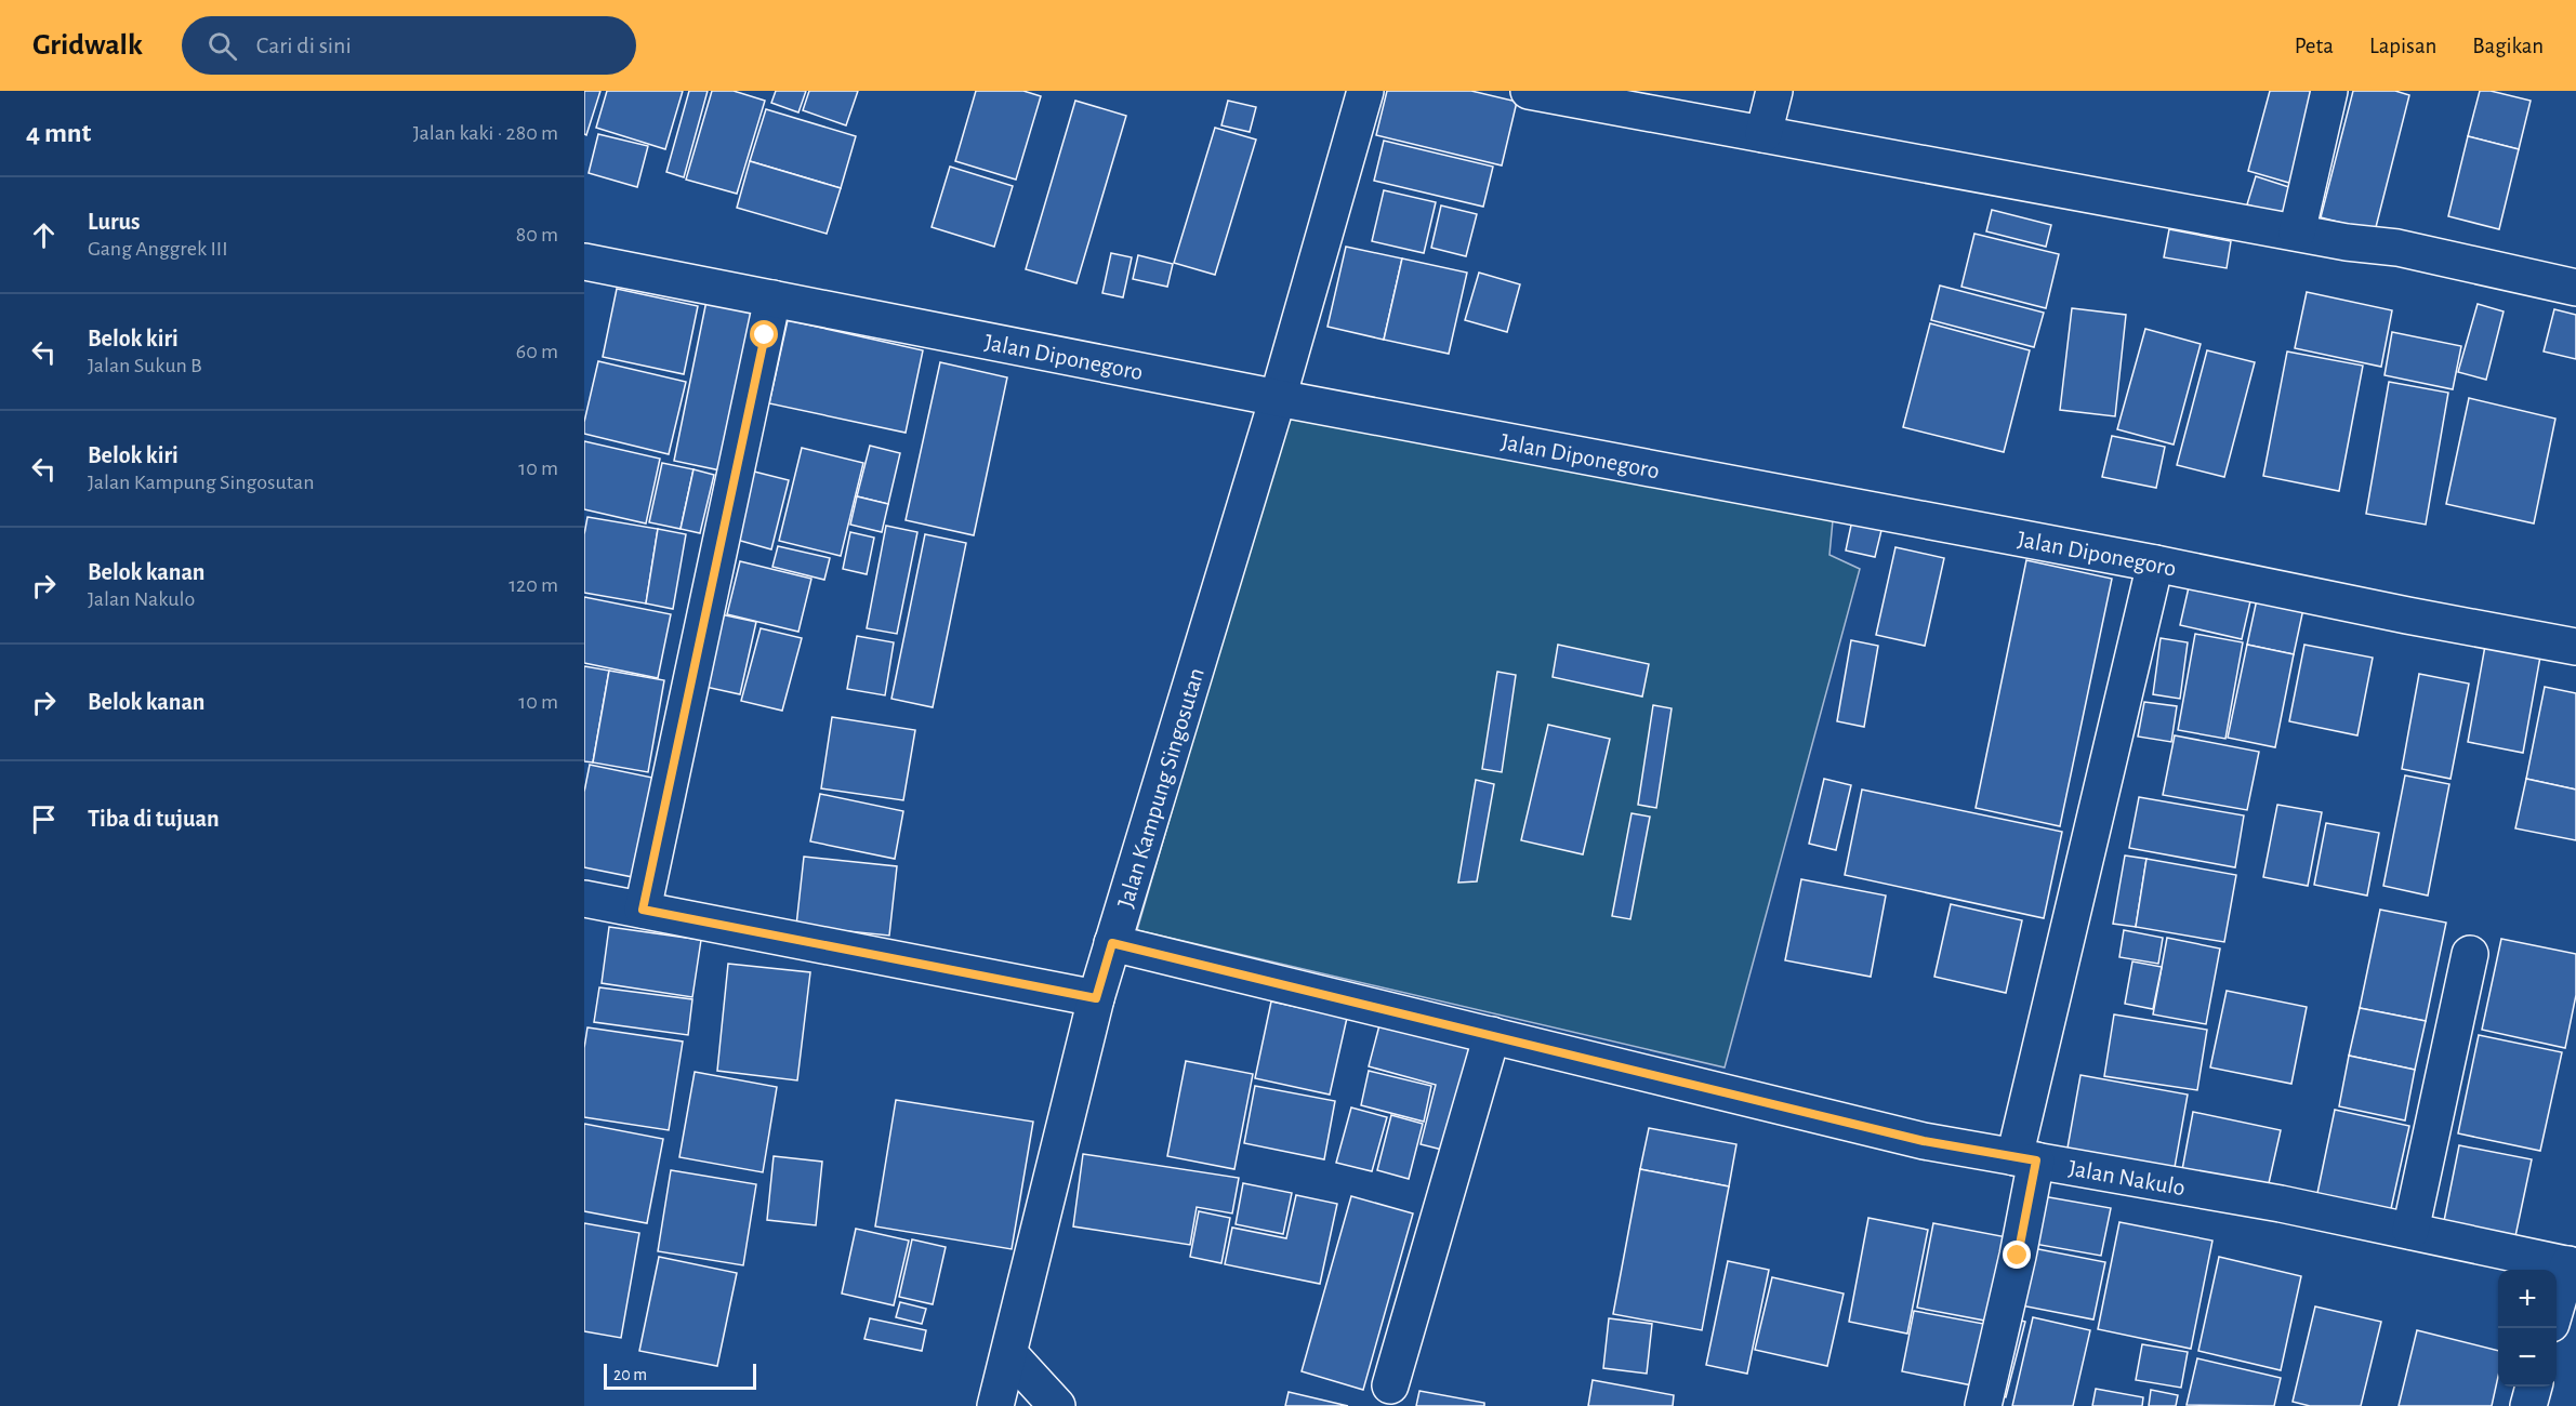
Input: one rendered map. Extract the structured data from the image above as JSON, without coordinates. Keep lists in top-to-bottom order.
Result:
{
  "streets": {
    "street": ["Jalan Diponegoro", "Jalan Kampung Singosutan", "Jalan Nakulo"]
  },
  "crossings": [
    ["Jalan Diponegoro", "Jalan Kampung Singosutan"],
    ["Jalan Kampung Singosutan", "Jalan Nakulo"]
  ],
  "scale_bar": "20 m",
  "page": {
    "header": "Gridwalk",
    "search": "Cari di sini",
    "nav": ["Peta", "Lapisan", "Bagikan"],
    "heading": ["4 mnt", "Jalan kaki · 280 m"],
    "list": [
      ["Lurus", "Gang Anggrek III", "80 m"],
      ["Belok kiri", "Jalan Sukun B", "60 m"],
      ["Belok kiri", "Jalan Kampung Singosutan", "10 m"],
      ["Belok kanan", "Jalan Nakulo", "120 m"],
      ["Belok kanan", "10 m"],
      "Tiba di tujuan"
    ],
    "map_buttons": ["+", "−"],
    "scale": "20 m"
  }
}
